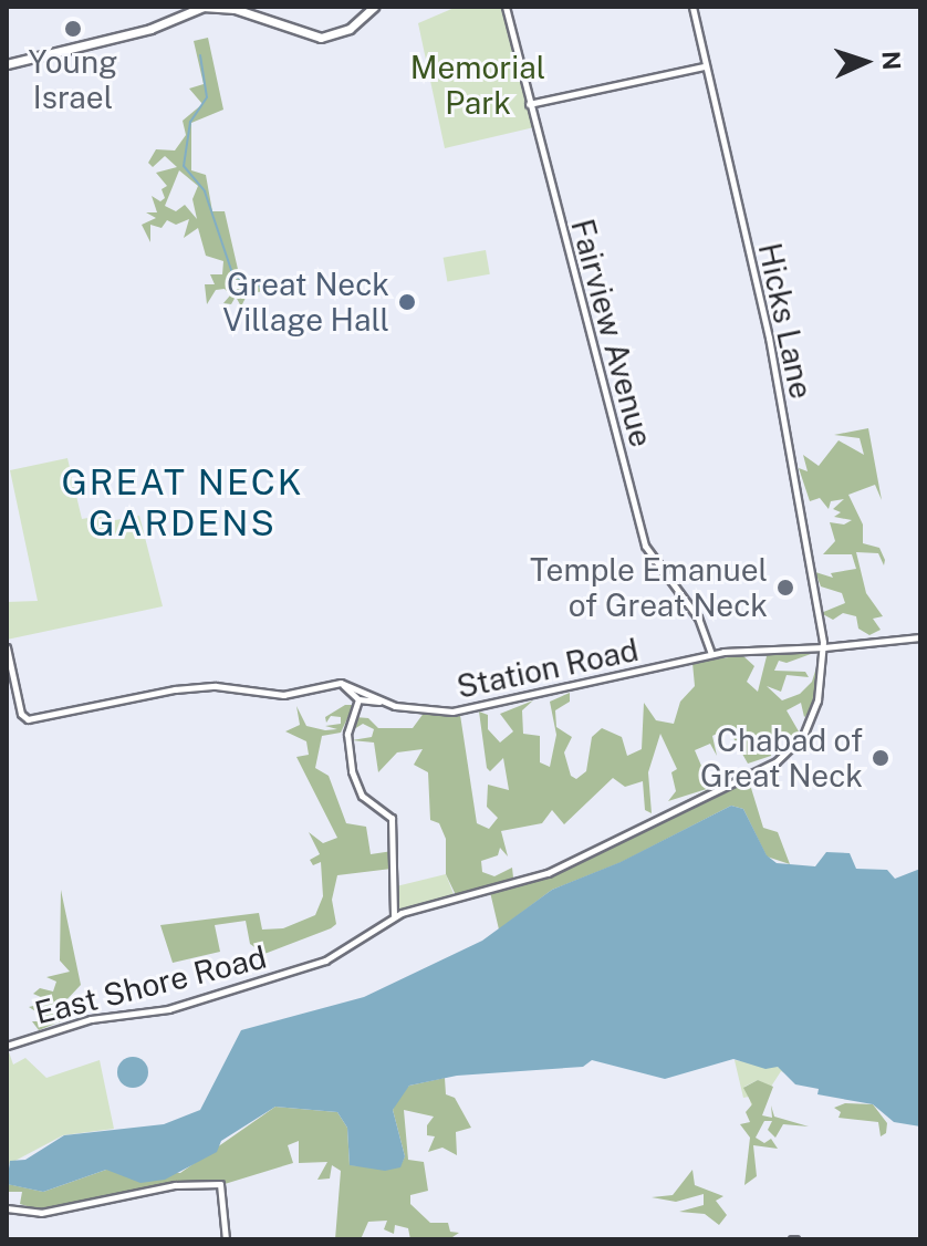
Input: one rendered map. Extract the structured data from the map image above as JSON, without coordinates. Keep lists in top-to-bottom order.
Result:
{
  "streets": {
    "street": [
      "Hicks Lane",
      "Fairview Avenue",
      "Station Road",
      "East Shore Road"
    ]
  },
  "crossings": [
    ["Hicks Lane", "Station Road"],
    ["Hicks Lane", "East Shore Road"],
    ["Fairview Avenue", "Station Road"],
    ["Station Road", "East Shore Road"]
  ],
  "districts": ["GREAT NECK GARDENS"],
  "parks": ["Memorial Park"],
  "places": [
    "Young Israel",
    "Great Neck Village Hall",
    "Temple Emanuel of Great Neck",
    "Chabad of Great Neck"
  ],
  "north": "right"
}
